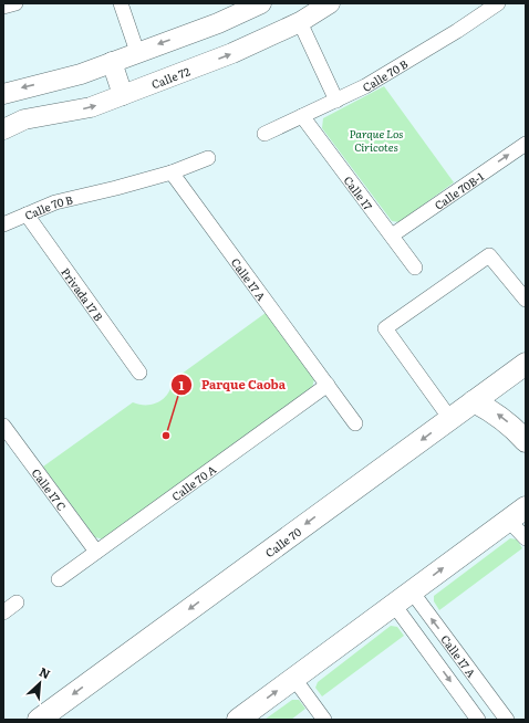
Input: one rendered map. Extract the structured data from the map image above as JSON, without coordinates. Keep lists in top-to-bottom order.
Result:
{
  "streets": {
    "main road": ["Calle 72", "Calle 70"],
    "street": [
      "Calle 70 B",
      "Calle 70B-1",
      "Calle 17",
      "Calle 17 A",
      "Privada 17 B",
      "Calle 70 A",
      "Calle 17 C"
    ]
  },
  "crossings": [
    ["Calle 70 B", "Calle 17"],
    ["Calle 70 B", "Calle 17 A"],
    ["Calle 70 B", "Privada 17 B"],
    ["Calle 70B-1", "Calle 17"],
    ["Calle 17 A", "Calle 70 A"],
    ["Calle 70 A", "Calle 17 C"]
  ],
  "one_way": ["Calle 70B-1"],
  "parks": ["Parque Los Ciricotes"],
  "places": ["Parque Caoba"],
  "north": "top right"
}
